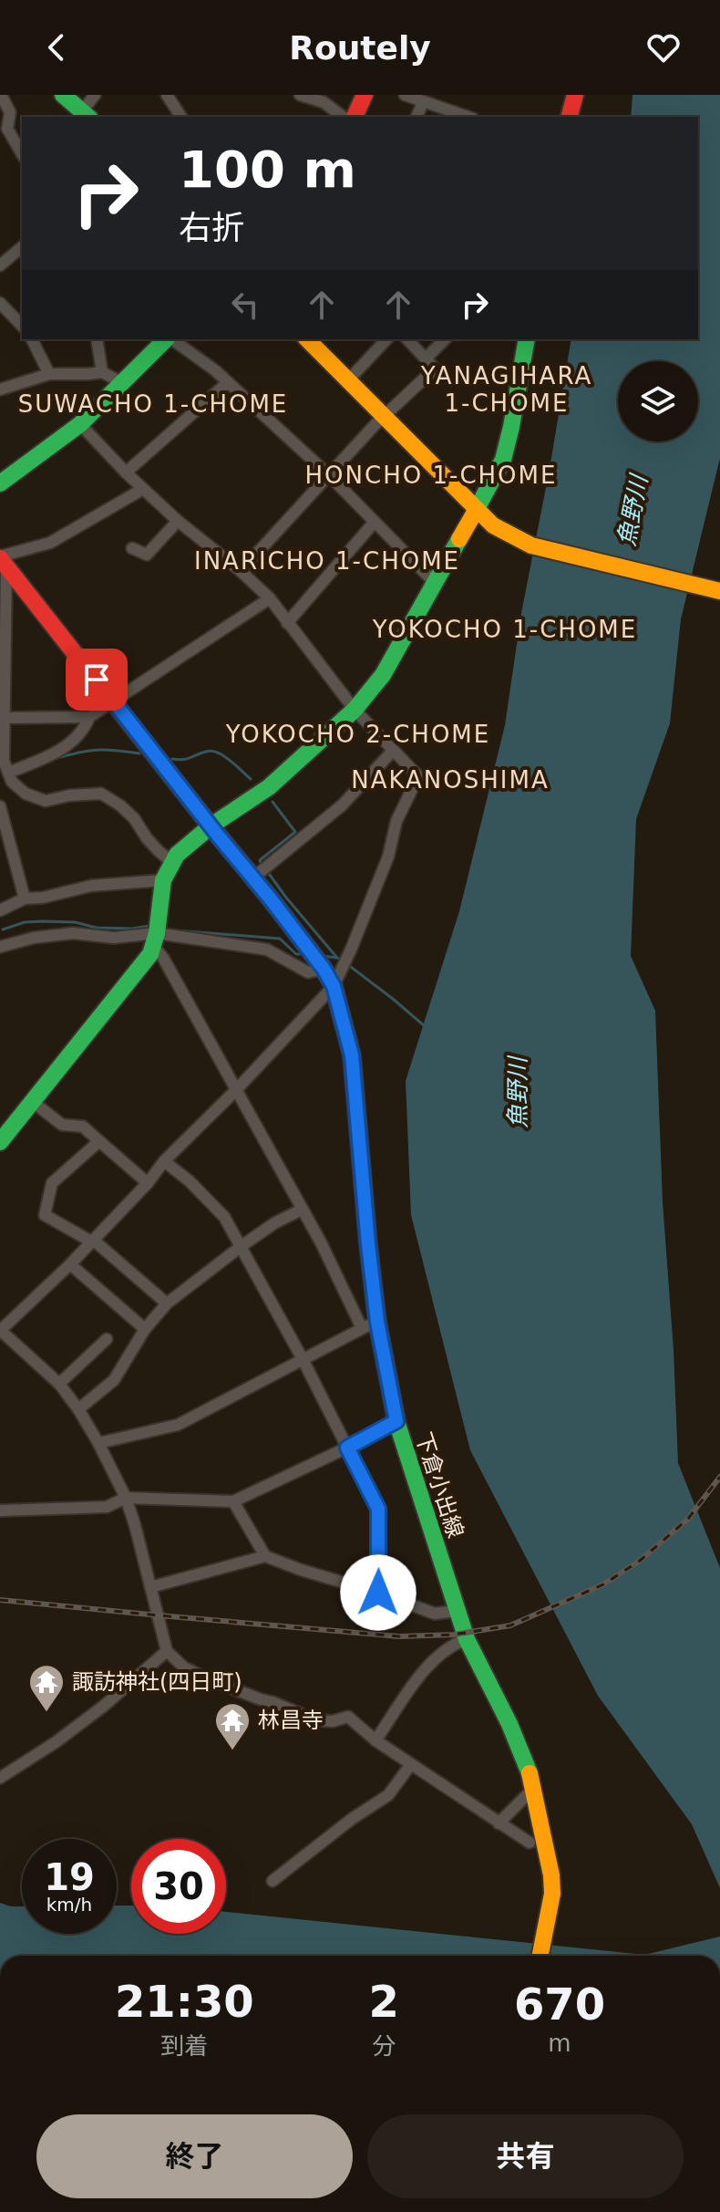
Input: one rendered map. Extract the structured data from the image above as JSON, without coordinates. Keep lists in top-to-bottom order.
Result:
{
  "streets": {
    "main road": ["下倉小出線"]
  },
  "districts": [
    "YANAGIHARA 1-CHOME",
    "SUWACHO 1-CHOME",
    "HONCHO 1-CHOME",
    "INARICHO 1-CHOME",
    "YOKOCHO 1-CHOME",
    "YOKOCHO 2-CHOME",
    "NAKANOSHIMA"
  ],
  "water": ["魚野川"],
  "places": {
    "temple": ["諏訪神社(四日町)", "林昌寺"]
  },
  "page": {
    "header": "Routely",
    "turn": ["100 m", "右折"],
    "speed": "19 km/h",
    "limit": "30",
    "eta": [
      "21:30",
      "到着",
      "2",
      "分",
      "670",
      "m"
    ],
    "buttons": ["終了", "共有"]
  }
}
